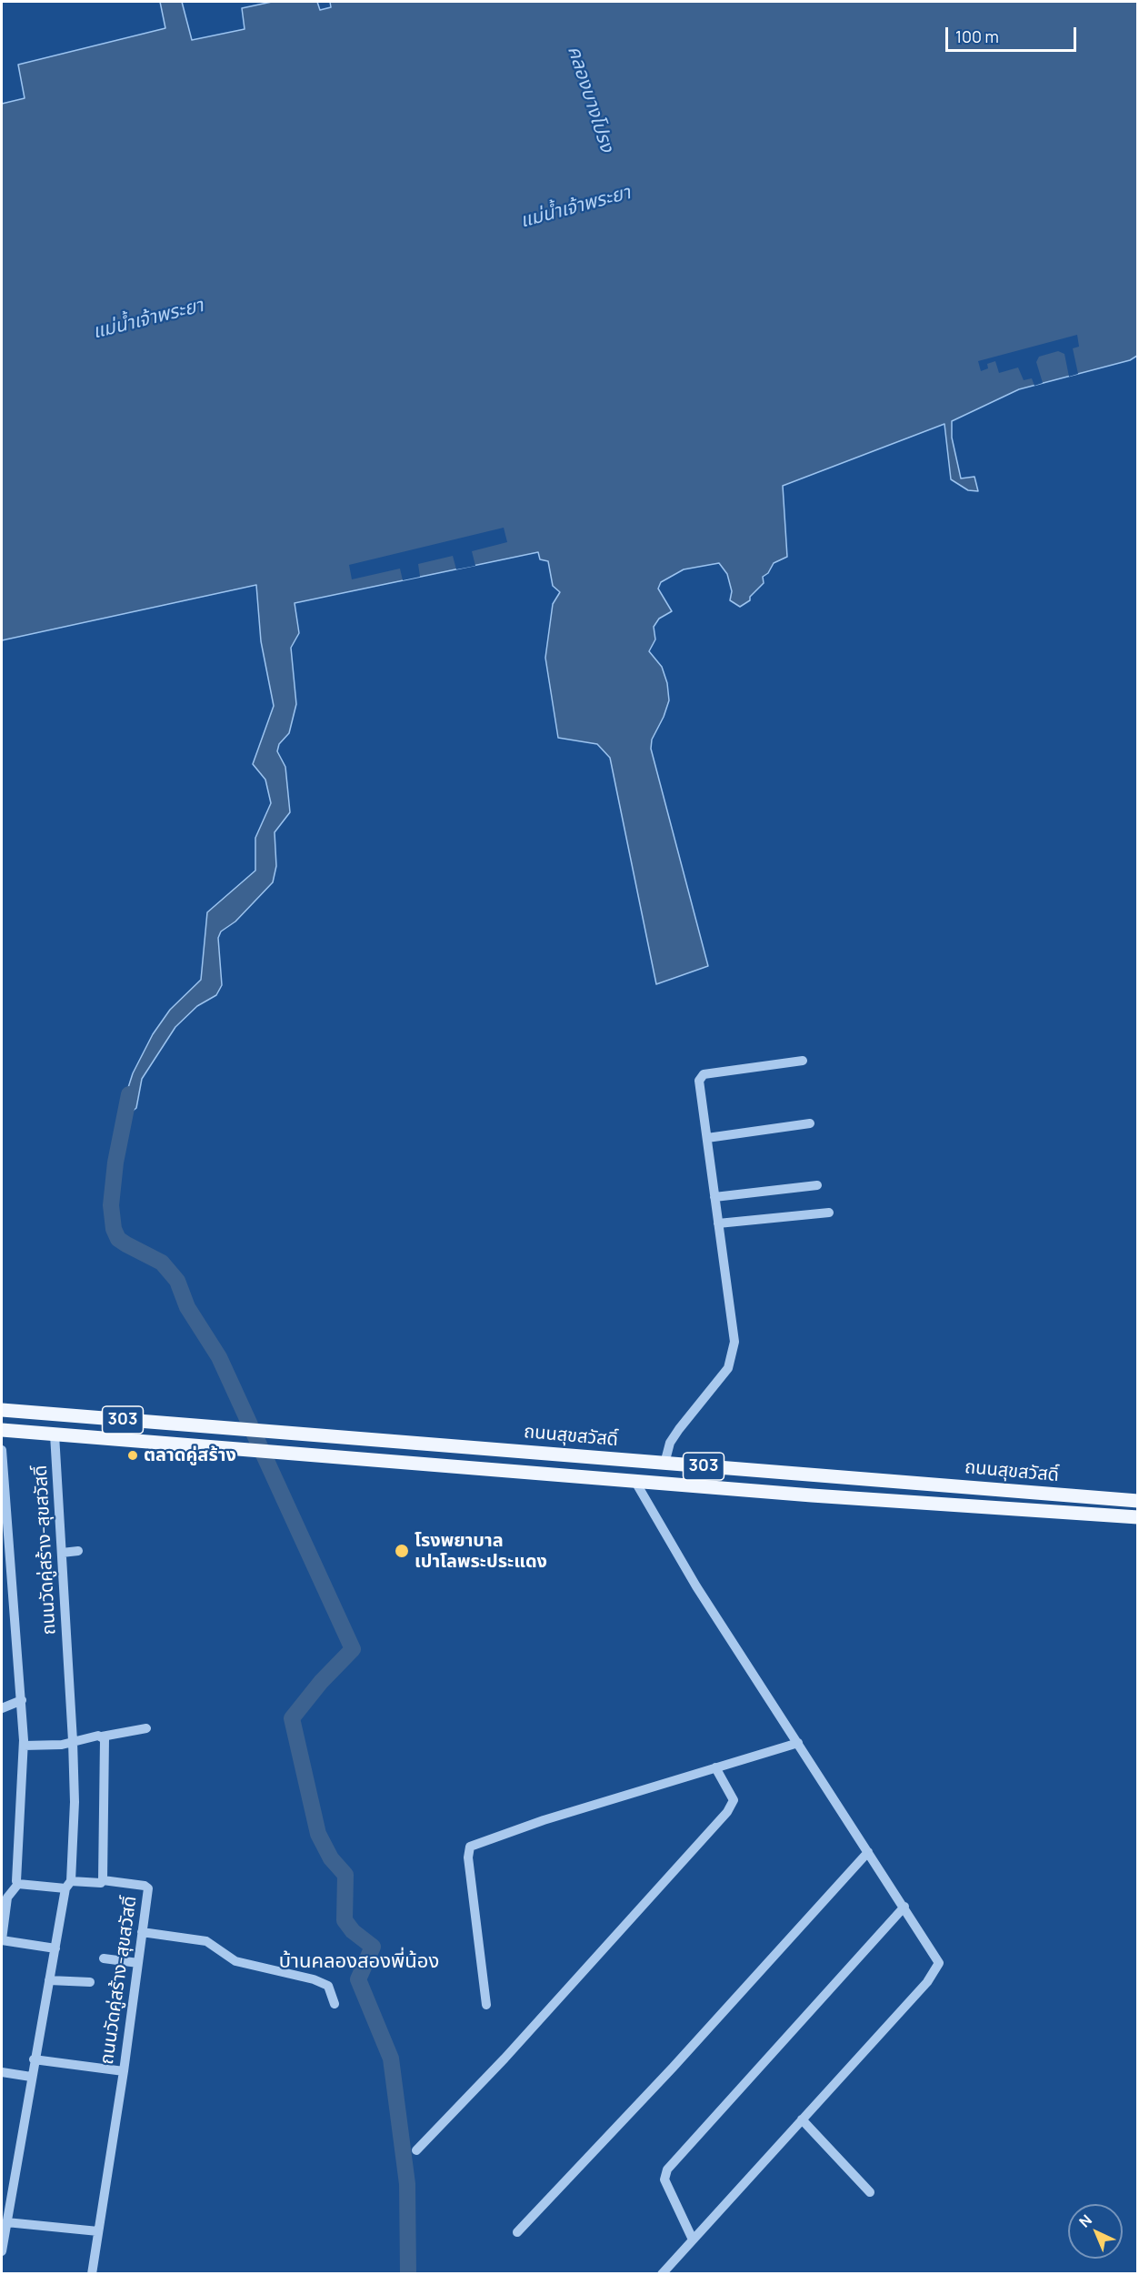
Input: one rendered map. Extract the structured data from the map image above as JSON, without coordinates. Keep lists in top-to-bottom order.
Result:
{
  "streets": {
    "main road": ["303", "ถนนสุขสวัสดิ์"],
    "street": ["ถนนวัดคู่สร้าง-สุขสวัสดิ์"]
  },
  "crossings": [
    ["ถนนสุขสวัสดิ์", "ถนนวัดคู่สร้าง-สุขสวัสดิ์"]
  ],
  "districts": ["บ้านคลองสองพี่น้อง"],
  "water": ["คลองบางโปรง", "แม่น้ำเจ้าพระยา"],
  "places": ["ตลาดคู่สร้าง", "โรงพยาบาล เปาโลพระประแดง"],
  "scale_bar": "100 m",
  "north": "top left"
}
